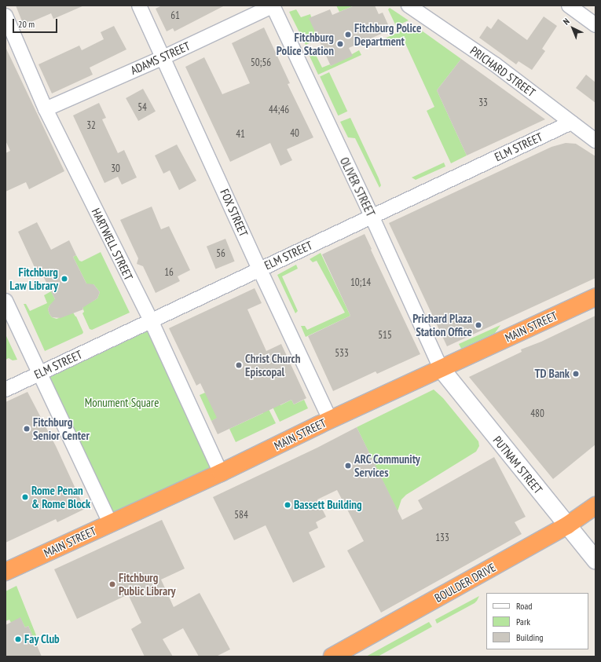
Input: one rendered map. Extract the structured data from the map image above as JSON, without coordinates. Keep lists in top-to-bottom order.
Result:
{
  "streets": {
    "highway": ["MAIN STREET", "BOULDER DRIVE"],
    "main road": ["PUTNAM STREET"],
    "street": [
      "ADAMS STREET",
      "PRICHARD STREET",
      "ELM STREET",
      "OLIVER STREET",
      "FOX STREET",
      "HARTWELL STREET"
    ]
  },
  "crossings": [
    ["ADAMS STREET", "OLIVER STREET"],
    ["ADAMS STREET", "FOX STREET"],
    ["ADAMS STREET", "HARTWELL STREET"],
    ["PRICHARD STREET", "ELM STREET"],
    ["ELM STREET", "OLIVER STREET"],
    ["ELM STREET", "FOX STREET"],
    ["ELM STREET", "HARTWELL STREET"],
    ["OLIVER STREET", "MAIN STREET"],
    ["OLIVER STREET", "PUTNAM STREET"],
    ["FOX STREET", "MAIN STREET"],
    ["HARTWELL STREET", "MAIN STREET"],
    ["MAIN STREET", "PUTNAM STREET"],
    ["PUTNAM STREET", "BOULDER DRIVE"]
  ],
  "parks": ["Monument Square"],
  "places": [
    "Fitchburg Police Department",
    "Fitchburg Police Station",
    "Fitchburg Law Library",
    "Prichard Plaza Station Office",
    "Christ Church Episcopal",
    "TD Bank",
    "Fitchburg Senior Center",
    "ARC Community Services",
    "Rome Penan & Rome Block",
    "Bassett Building",
    "Fitchburg Public Library",
    "Fay Club"
  ],
  "house_numbers": [
    "61",
    "50;56",
    "33",
    "54",
    "44;46",
    "32",
    "40",
    "41",
    "30",
    "56",
    "16",
    "10;14",
    "515",
    "533",
    "480",
    "584",
    "133"
  ],
  "legend": ["Road", "Park", "Building"],
  "scale_bar": "20 m",
  "north": "top left"
}
